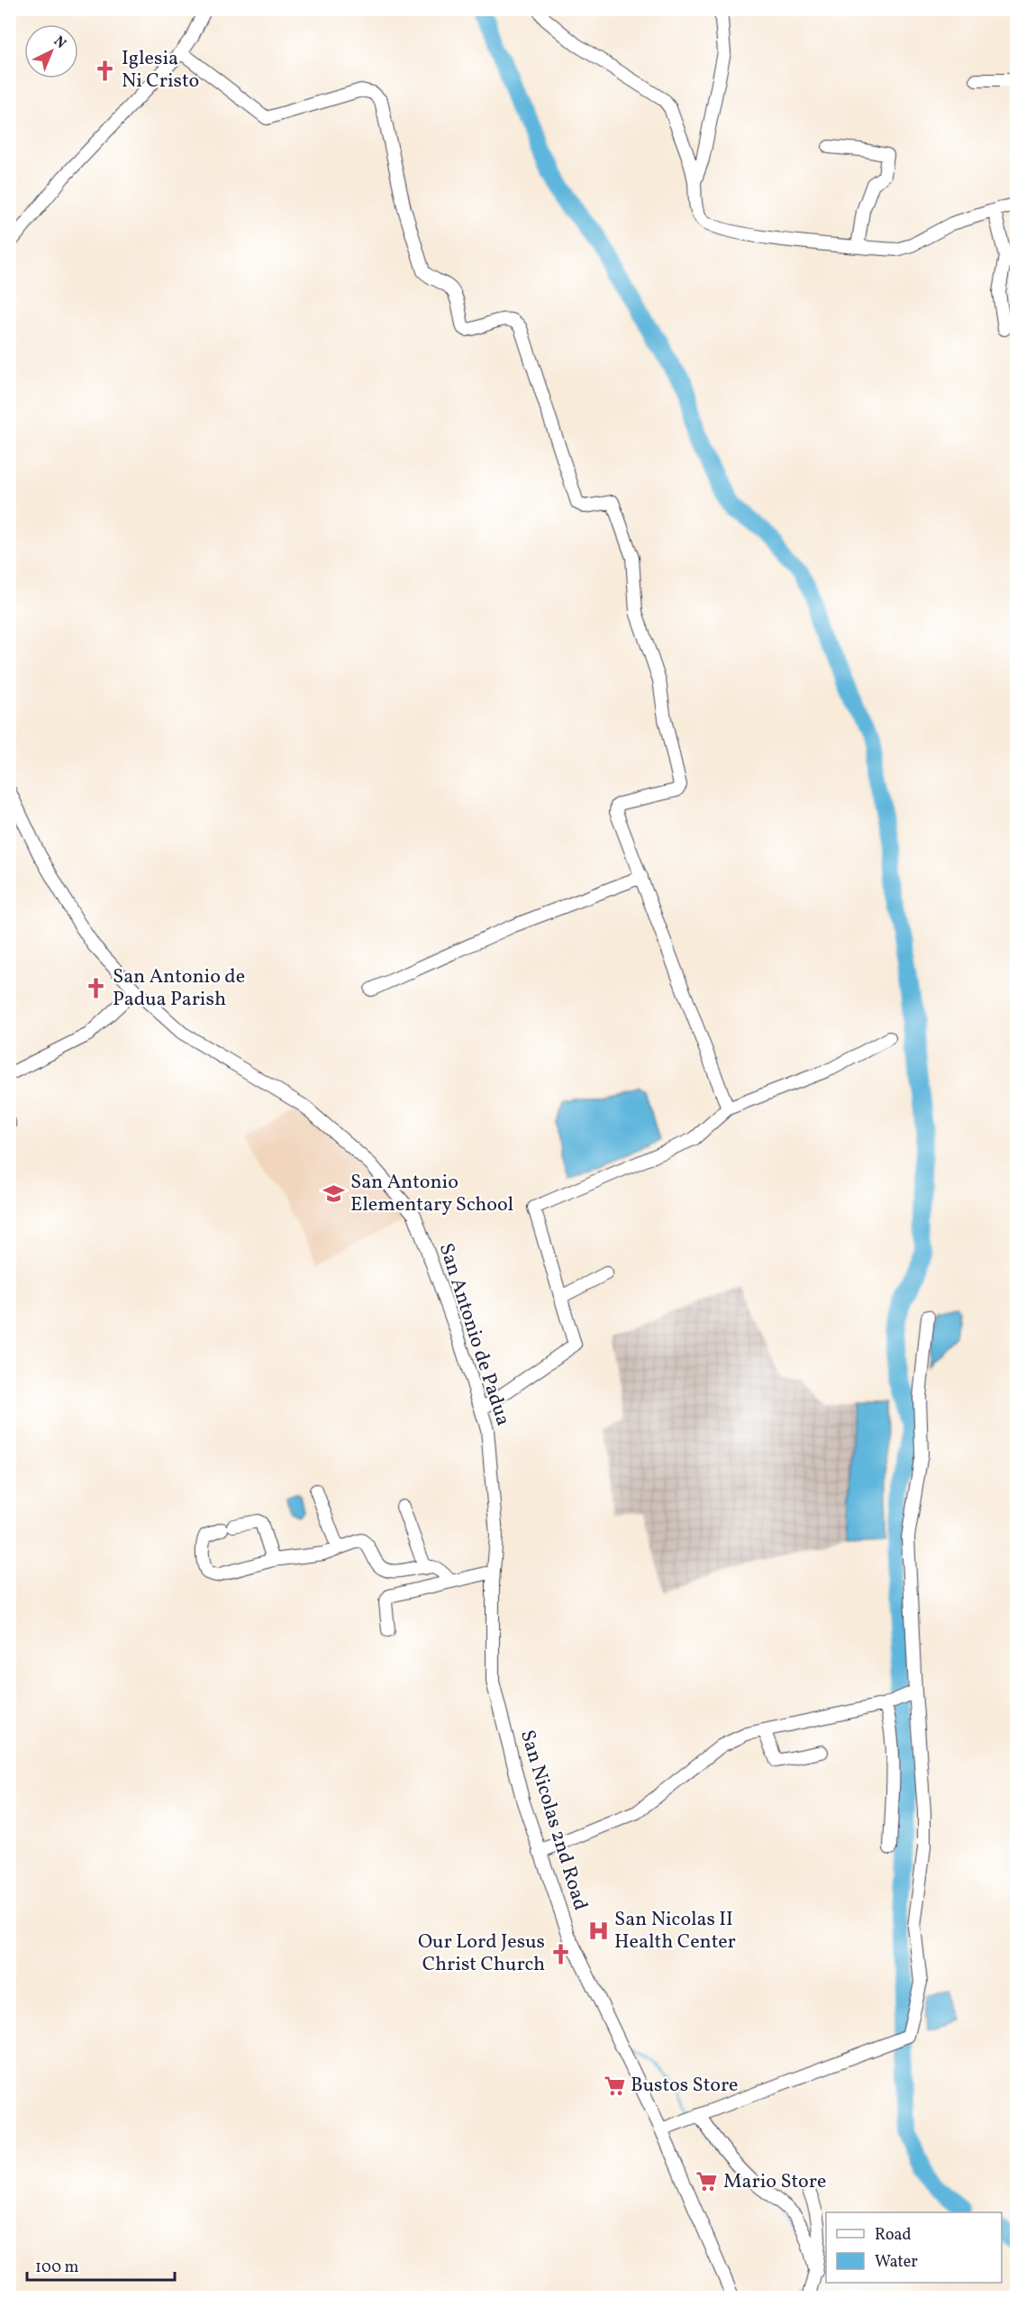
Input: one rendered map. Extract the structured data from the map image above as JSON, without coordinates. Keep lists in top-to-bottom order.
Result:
{
  "streets": {
    "street": ["San Antonio de Padua", "San Nicolas 2nd Road"]
  },
  "crossings": [
    ["San Antonio de Padua", "San Nicolas 2nd Road"]
  ],
  "places": {
    "church": ["Iglesia Ni Cristo", "San Antonio de Padua Parish", "Our Lord Jesus Christ Church"],
    "school or university": ["San Antonio Elementary School"],
    "hospital": ["San Nicolas II Health Center"],
    "supermarket": ["Bustos Store", "Mario Store"]
  },
  "legend": ["Road", "Water"],
  "scale_bar": "100 m",
  "north": "top right"
}
